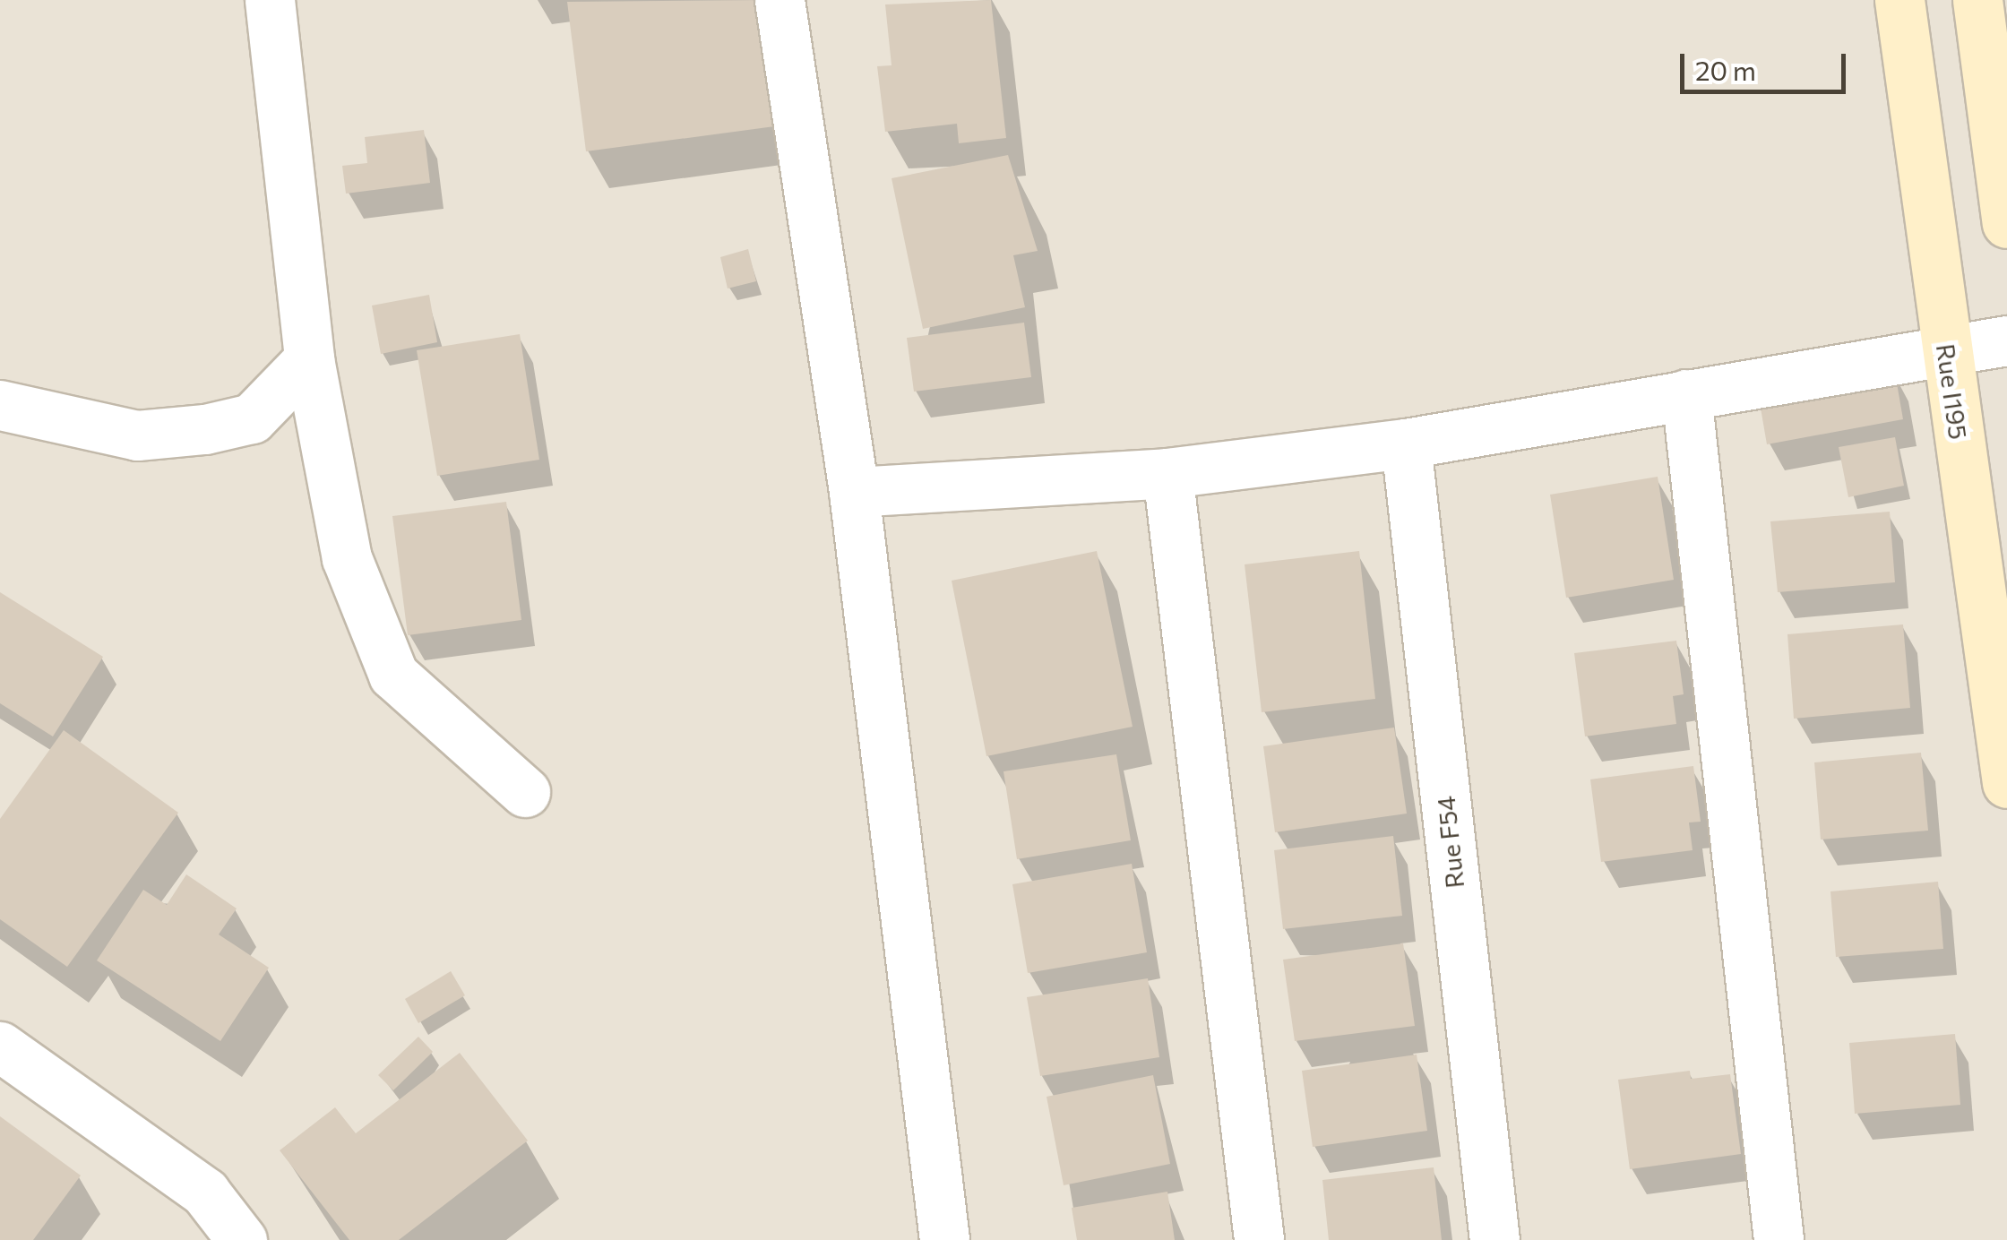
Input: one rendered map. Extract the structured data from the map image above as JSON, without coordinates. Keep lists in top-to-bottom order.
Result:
{
  "streets": {
    "main road": ["Rue I195"],
    "street": ["Rue F54"]
  },
  "scale_bar": "20 m"
}
